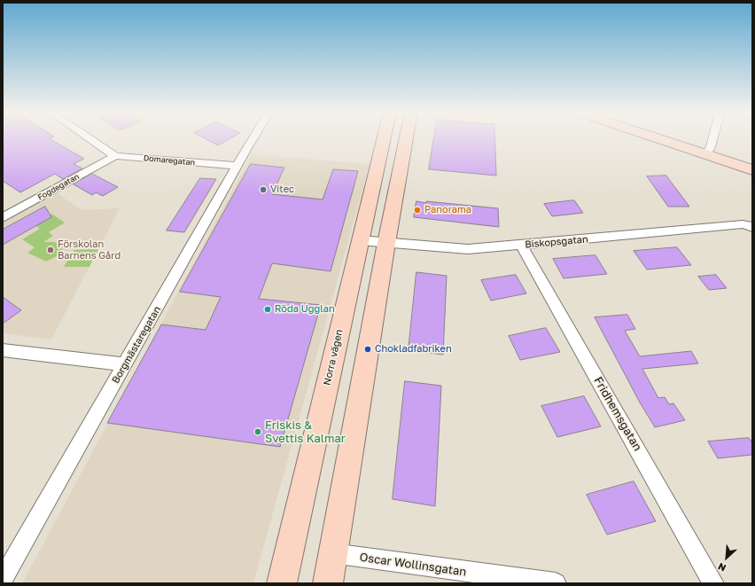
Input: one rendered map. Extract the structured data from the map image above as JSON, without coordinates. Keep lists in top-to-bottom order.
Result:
{
  "streets": {
    "main road": ["Norra vägen"],
    "street": [
      "Domaregatan",
      "Fogdegatan",
      "Biskopsgatan",
      "Borgmästaregatan",
      "Fridhemsgatan",
      "Oscar Wollinsgatan"
    ]
  },
  "crossings": [
    ["Domaregatan", "Fogdegatan"],
    ["Domaregatan", "Borgmästaregatan"],
    ["Biskopsgatan", "Norra vägen"],
    ["Biskopsgatan", "Fridhemsgatan"]
  ],
  "places": [
    "Vitec",
    "Panorama",
    "Förskolan Barnens Gård",
    "Röda Ugglan",
    "Chokladfabriken",
    "Friskis & Svettis Kalmar"
  ],
  "north": "bottom left"
}
